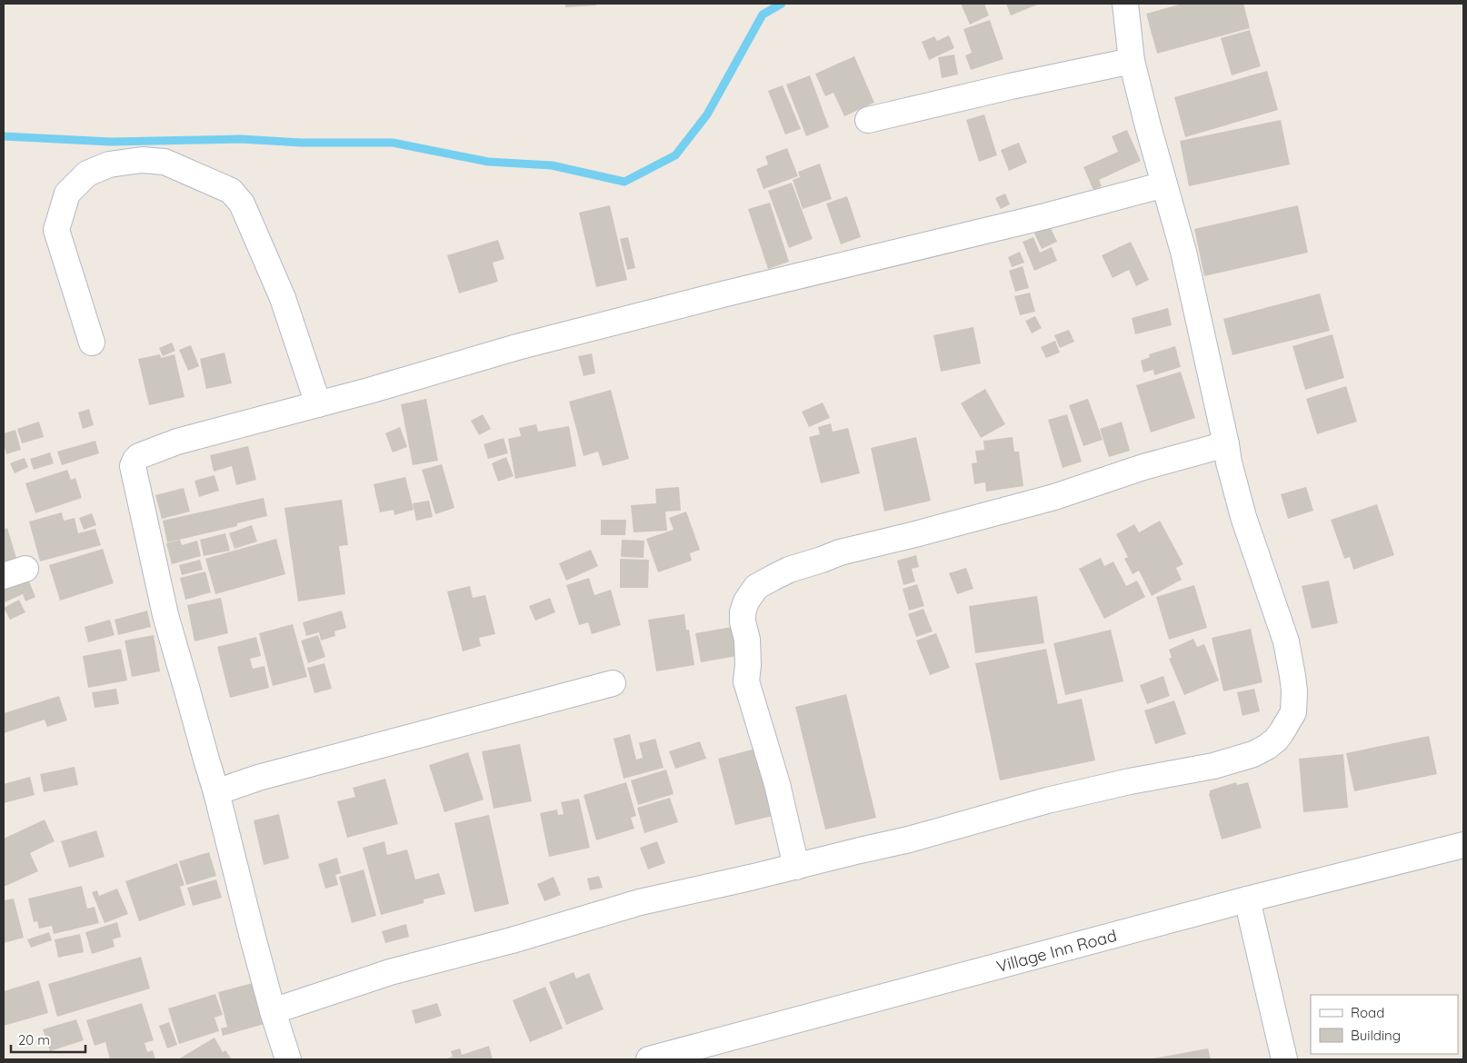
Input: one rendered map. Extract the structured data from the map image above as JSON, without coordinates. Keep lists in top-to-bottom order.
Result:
{
  "streets": {
    "street": ["Village Inn Road"]
  },
  "legend": ["Road", "Building"],
  "scale_bar": "20 m"
}
